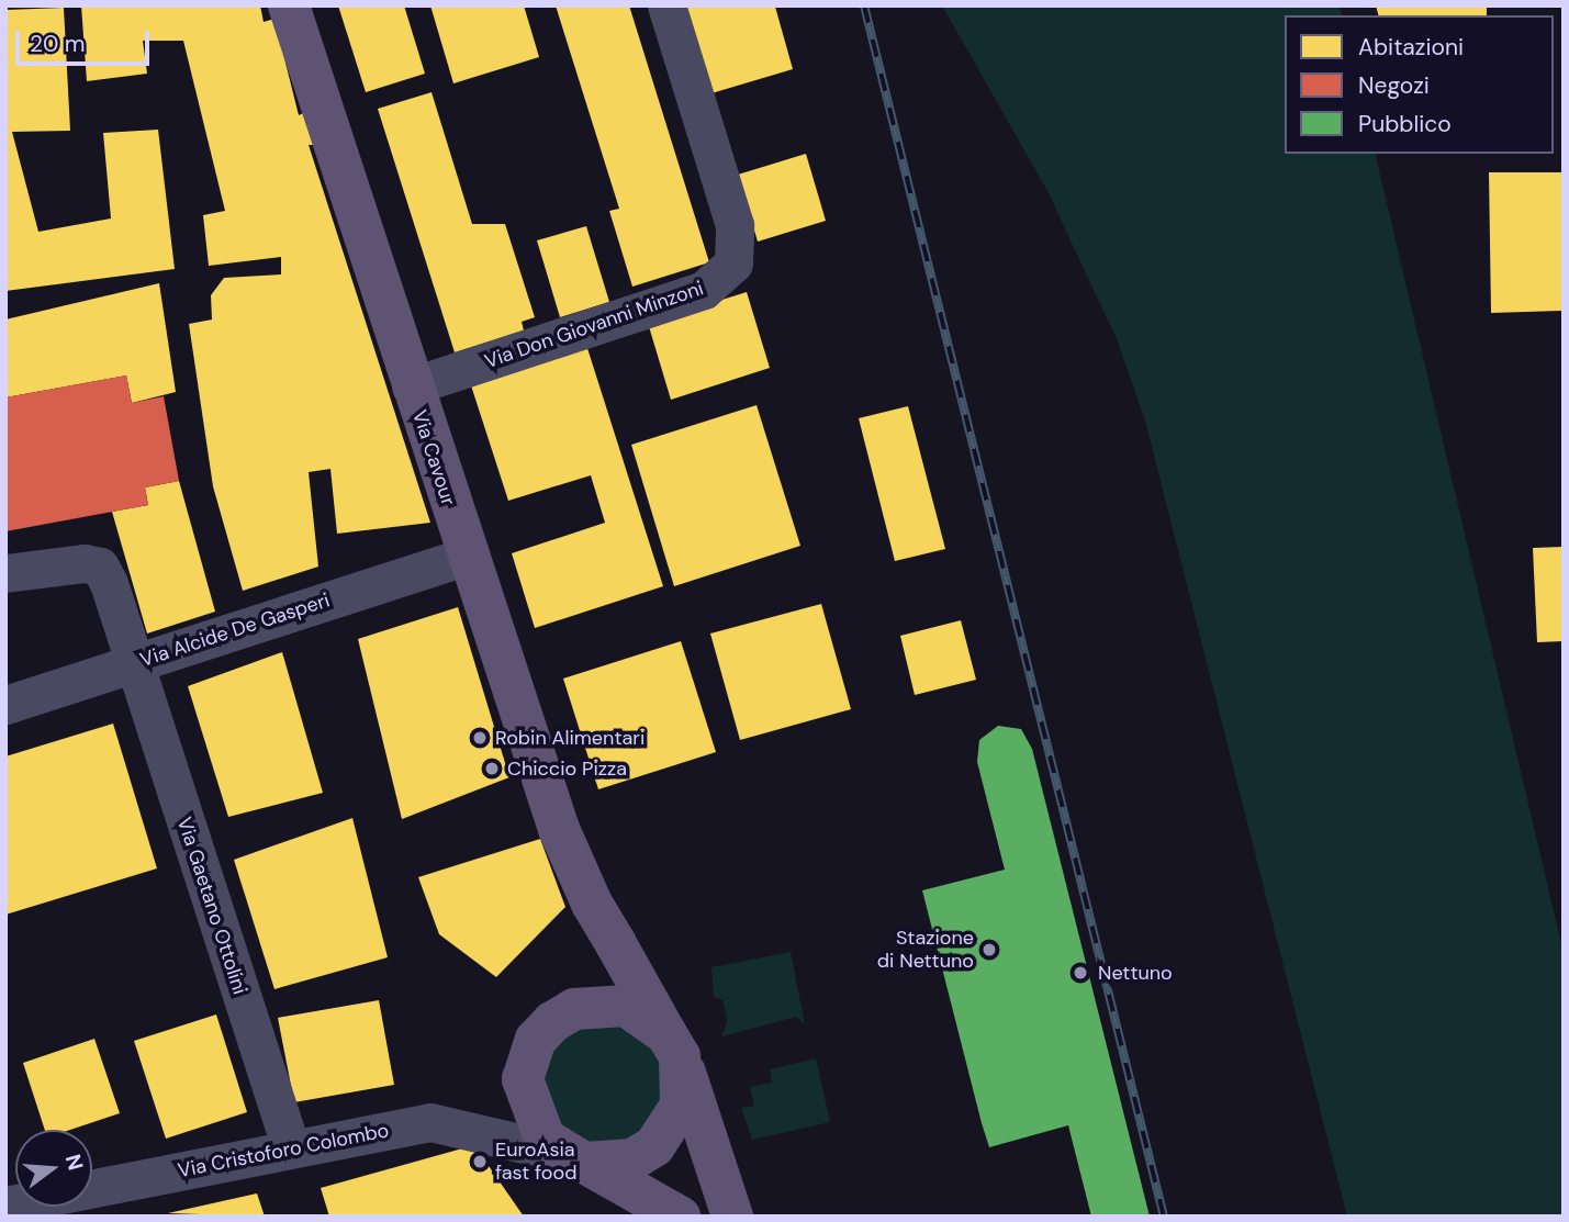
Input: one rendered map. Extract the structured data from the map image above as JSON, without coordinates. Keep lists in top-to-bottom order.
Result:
{
  "streets": {
    "main road": ["Via Cavour"],
    "street": [
      "Via Don Giovanni Minzoni",
      "Via Alcide De Gasperi",
      "Via Gaetano Ottolini",
      "Via Cristoforo Colombo"
    ]
  },
  "crossings": [
    ["Via Don Giovanni Minzoni", "Via Cavour"],
    ["Via Cavour", "Via Alcide De Gasperi"],
    ["Via Cavour", "Via Cristoforo Colombo"],
    ["Via Alcide De Gasperi", "Via Gaetano Ottolini"],
    ["Via Gaetano Ottolini", "Via Cristoforo Colombo"]
  ],
  "places": [
    "Robin Alimentari",
    "Chiccio Pizza",
    "Stazione di Nettuno",
    "Nettuno",
    "EuroAsia fast food"
  ],
  "legend": ["Abitazioni", "Negozi", "Pubblico"],
  "scale_bar": "20 m",
  "north": "right"
}
